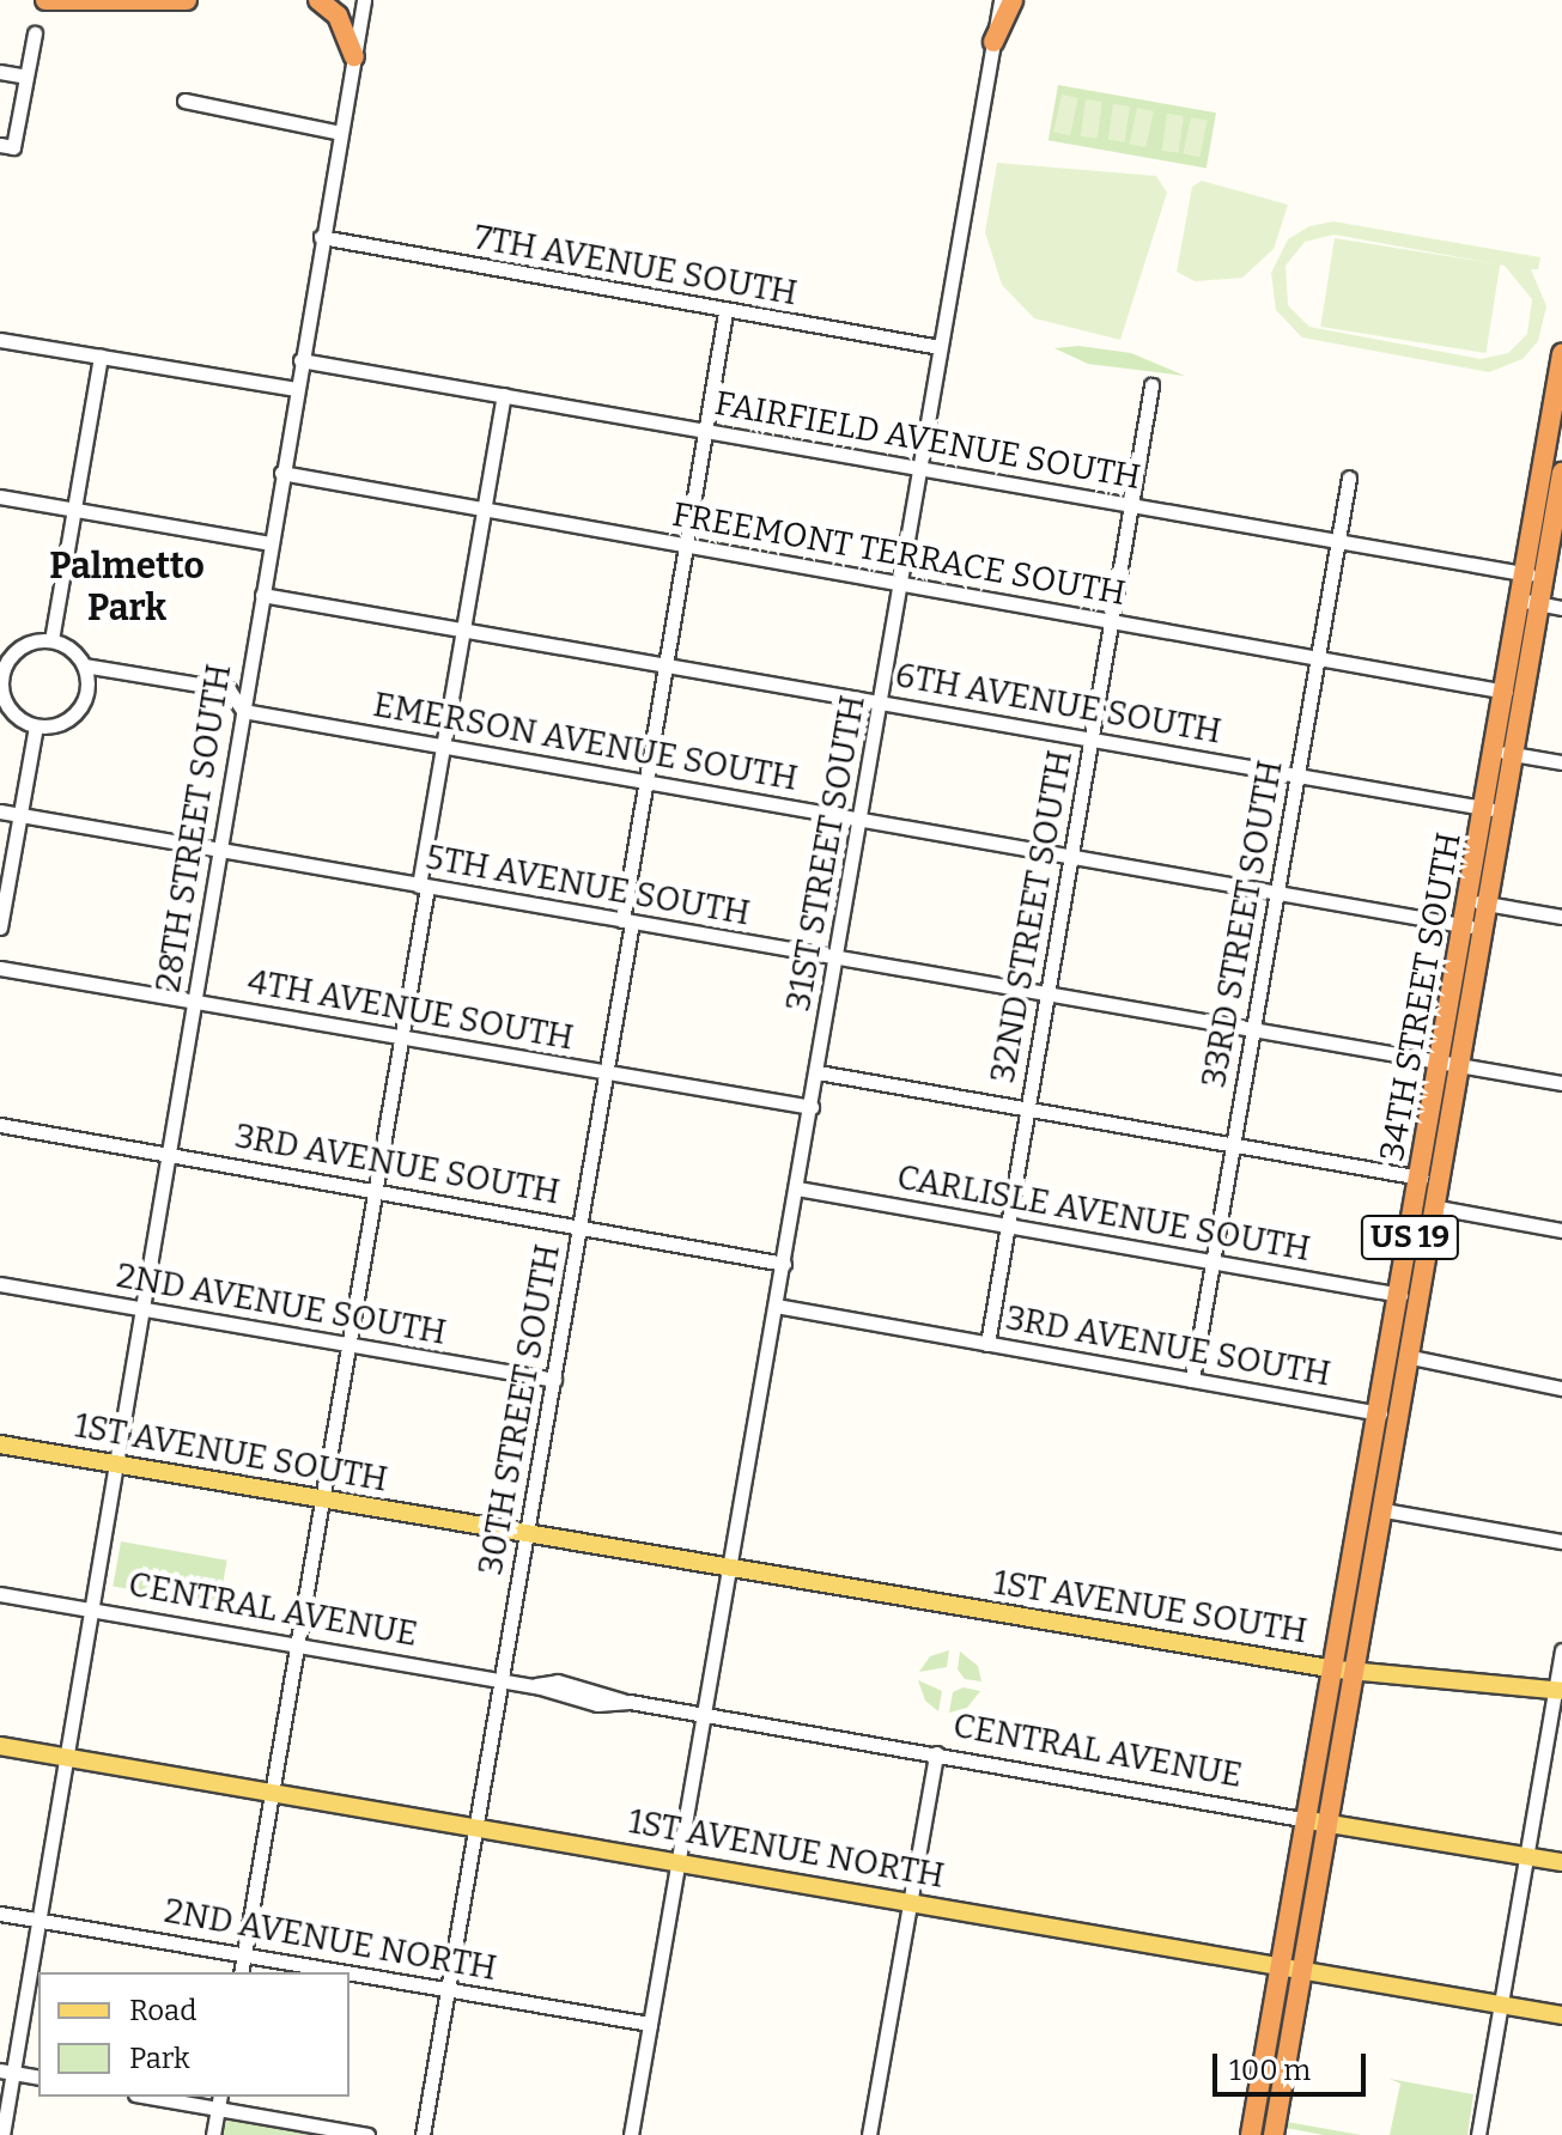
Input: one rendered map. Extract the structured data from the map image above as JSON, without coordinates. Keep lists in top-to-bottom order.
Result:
{
  "streets": {
    "highway": ["34TH STREET SOUTH", "US 19"],
    "main road": ["1ST AVENUE SOUTH", "CENTRAL AVENUE", "1ST AVENUE NORTH"],
    "street": [
      "7TH AVENUE SOUTH",
      "FAIRFIELD AVENUE SOUTH",
      "FREEMONT TERRACE SOUTH",
      "6TH AVENUE SOUTH",
      "EMERSON AVENUE SOUTH",
      "28TH STREET SOUTH",
      "31ST STREET SOUTH",
      "5TH AVENUE SOUTH",
      "32ND STREET SOUTH",
      "33RD STREET SOUTH",
      "4TH AVENUE SOUTH",
      "3RD AVENUE SOUTH",
      "CARLISLE AVENUE SOUTH",
      "2ND AVENUE SOUTH",
      "30TH STREET SOUTH",
      "2ND AVENUE NORTH"
    ]
  },
  "crossings": [
    ["7TH AVENUE SOUTH", "28TH STREET SOUTH"],
    ["7TH AVENUE SOUTH", "31ST STREET SOUTH"],
    ["7TH AVENUE SOUTH", "30TH STREET SOUTH"],
    ["FAIRFIELD AVENUE SOUTH", "28TH STREET SOUTH"],
    ["FAIRFIELD AVENUE SOUTH", "31ST STREET SOUTH"],
    ["FAIRFIELD AVENUE SOUTH", "32ND STREET SOUTH"],
    ["FAIRFIELD AVENUE SOUTH", "33RD STREET SOUTH"],
    ["FAIRFIELD AVENUE SOUTH", "34TH STREET SOUTH"],
    ["FAIRFIELD AVENUE SOUTH", "30TH STREET SOUTH"],
    ["FREEMONT TERRACE SOUTH", "28TH STREET SOUTH"],
    ["FREEMONT TERRACE SOUTH", "31ST STREET SOUTH"],
    ["FREEMONT TERRACE SOUTH", "32ND STREET SOUTH"],
    ["FREEMONT TERRACE SOUTH", "33RD STREET SOUTH"],
    ["FREEMONT TERRACE SOUTH", "34TH STREET SOUTH"],
    ["FREEMONT TERRACE SOUTH", "30TH STREET SOUTH"],
    ["6TH AVENUE SOUTH", "28TH STREET SOUTH"],
    ["6TH AVENUE SOUTH", "31ST STREET SOUTH"],
    ["6TH AVENUE SOUTH", "32ND STREET SOUTH"],
    ["6TH AVENUE SOUTH", "33RD STREET SOUTH"],
    ["6TH AVENUE SOUTH", "34TH STREET SOUTH"],
    ["6TH AVENUE SOUTH", "30TH STREET SOUTH"],
    ["EMERSON AVENUE SOUTH", "28TH STREET SOUTH"],
    ["EMERSON AVENUE SOUTH", "31ST STREET SOUTH"],
    ["EMERSON AVENUE SOUTH", "32ND STREET SOUTH"],
    ["EMERSON AVENUE SOUTH", "33RD STREET SOUTH"],
    ["EMERSON AVENUE SOUTH", "34TH STREET SOUTH"],
    ["EMERSON AVENUE SOUTH", "30TH STREET SOUTH"],
    ["28TH STREET SOUTH", "5TH AVENUE SOUTH"],
    ["28TH STREET SOUTH", "4TH AVENUE SOUTH"],
    ["28TH STREET SOUTH", "3RD AVENUE SOUTH"],
    ["28TH STREET SOUTH", "2ND AVENUE SOUTH"],
    ["28TH STREET SOUTH", "1ST AVENUE SOUTH"],
    ["28TH STREET SOUTH", "CENTRAL AVENUE"],
    ["28TH STREET SOUTH", "1ST AVENUE NORTH"],
    ["28TH STREET SOUTH", "2ND AVENUE NORTH"],
    ["31ST STREET SOUTH", "5TH AVENUE SOUTH"],
    ["31ST STREET SOUTH", "4TH AVENUE SOUTH"],
    ["31ST STREET SOUTH", "3RD AVENUE SOUTH"],
    ["31ST STREET SOUTH", "CARLISLE AVENUE SOUTH"],
    ["31ST STREET SOUTH", "1ST AVENUE SOUTH"],
    ["31ST STREET SOUTH", "CENTRAL AVENUE"],
    ["31ST STREET SOUTH", "1ST AVENUE NORTH"],
    ["31ST STREET SOUTH", "2ND AVENUE NORTH"],
    ["5TH AVENUE SOUTH", "32ND STREET SOUTH"],
    ["5TH AVENUE SOUTH", "33RD STREET SOUTH"],
    ["5TH AVENUE SOUTH", "34TH STREET SOUTH"],
    ["5TH AVENUE SOUTH", "30TH STREET SOUTH"],
    ["32ND STREET SOUTH", "3RD AVENUE SOUTH"],
    ["32ND STREET SOUTH", "CARLISLE AVENUE SOUTH"],
    ["33RD STREET SOUTH", "3RD AVENUE SOUTH"],
    ["33RD STREET SOUTH", "CARLISLE AVENUE SOUTH"],
    ["34TH STREET SOUTH", "3RD AVENUE SOUTH"],
    ["34TH STREET SOUTH", "CARLISLE AVENUE SOUTH"],
    ["34TH STREET SOUTH", "US 19"],
    ["34TH STREET SOUTH", "1ST AVENUE SOUTH"],
    ["34TH STREET SOUTH", "CENTRAL AVENUE"],
    ["4TH AVENUE SOUTH", "30TH STREET SOUTH"],
    ["3RD AVENUE SOUTH", "30TH STREET SOUTH"],
    ["US 19", "CENTRAL AVENUE"],
    ["US 19", "1ST AVENUE NORTH"],
    ["2ND AVENUE SOUTH", "30TH STREET SOUTH"],
    ["30TH STREET SOUTH", "1ST AVENUE SOUTH"],
    ["30TH STREET SOUTH", "CENTRAL AVENUE"],
    ["30TH STREET SOUTH", "1ST AVENUE NORTH"],
    ["30TH STREET SOUTH", "2ND AVENUE NORTH"]
  ],
  "districts": ["Palmetto Park"],
  "legend": ["Road", "Park"],
  "scale_bar": "100 m"
}
